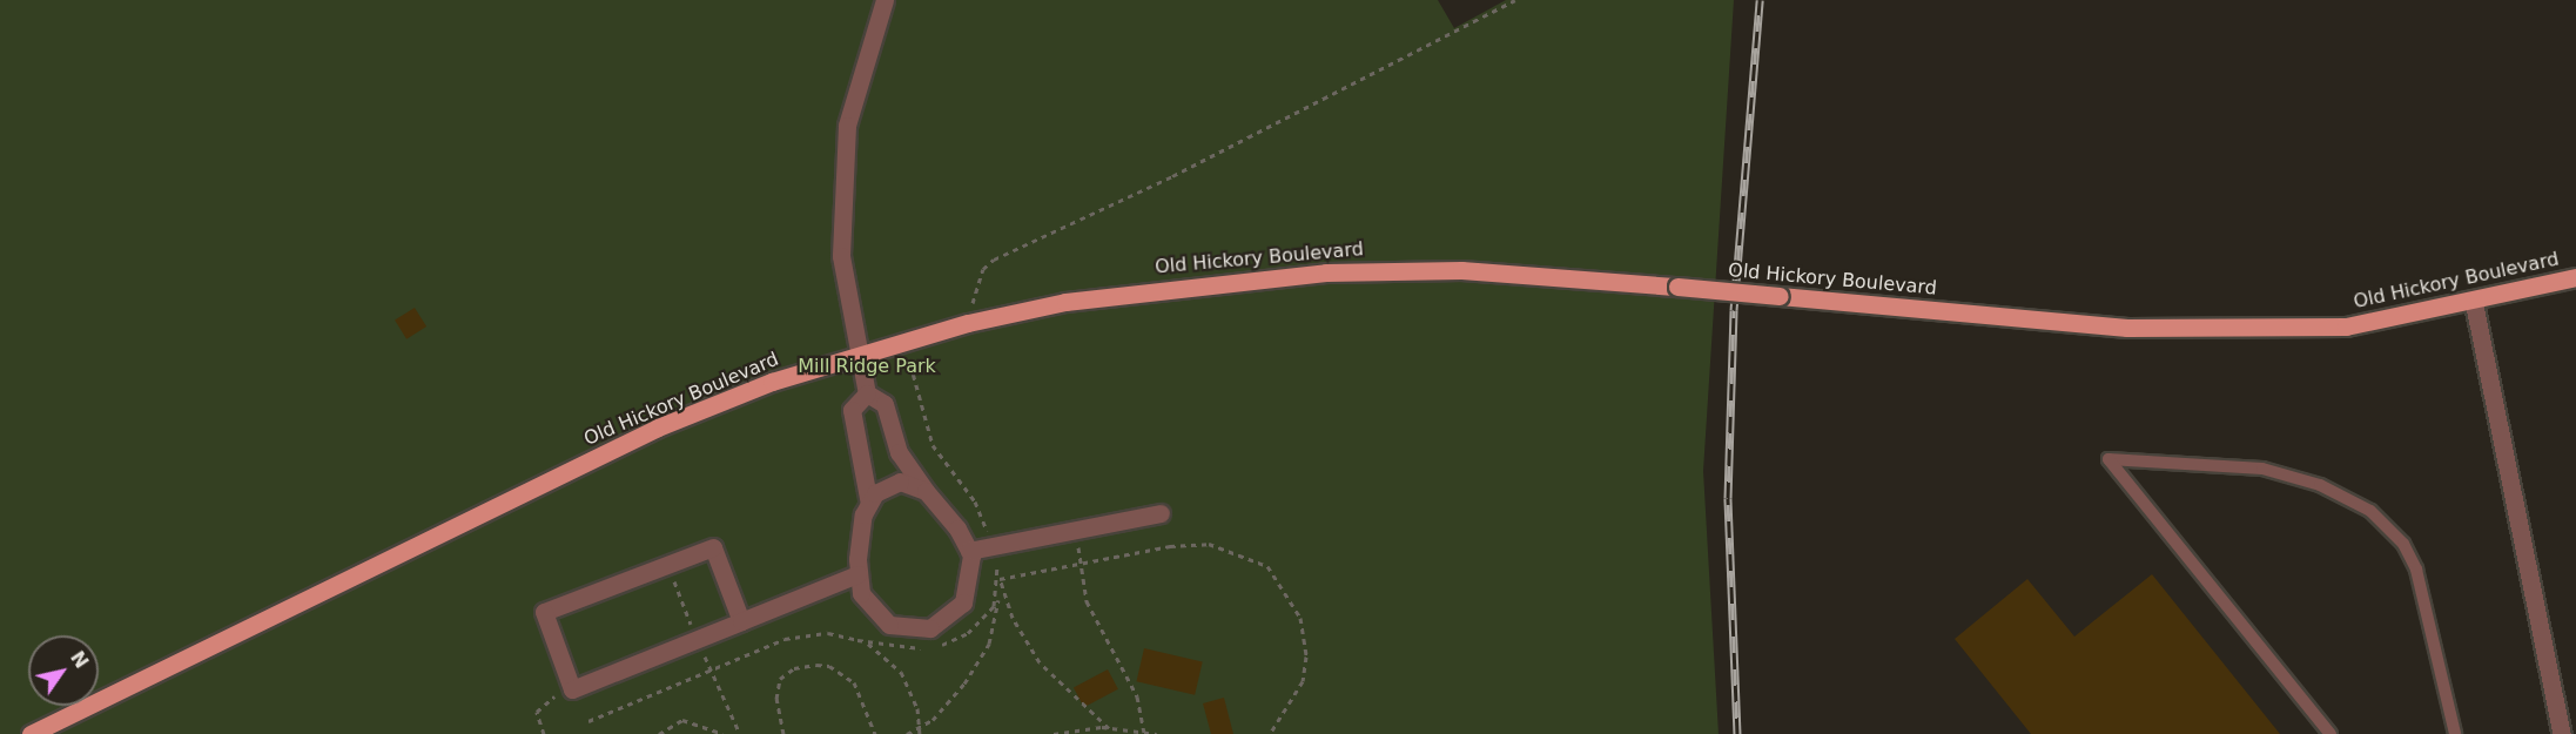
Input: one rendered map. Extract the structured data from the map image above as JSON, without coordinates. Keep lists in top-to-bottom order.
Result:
{
  "streets": {
    "main road": ["Old Hickory Boulevard"]
  },
  "parks": ["Mill Ridge Park"],
  "north": "top right"
}
